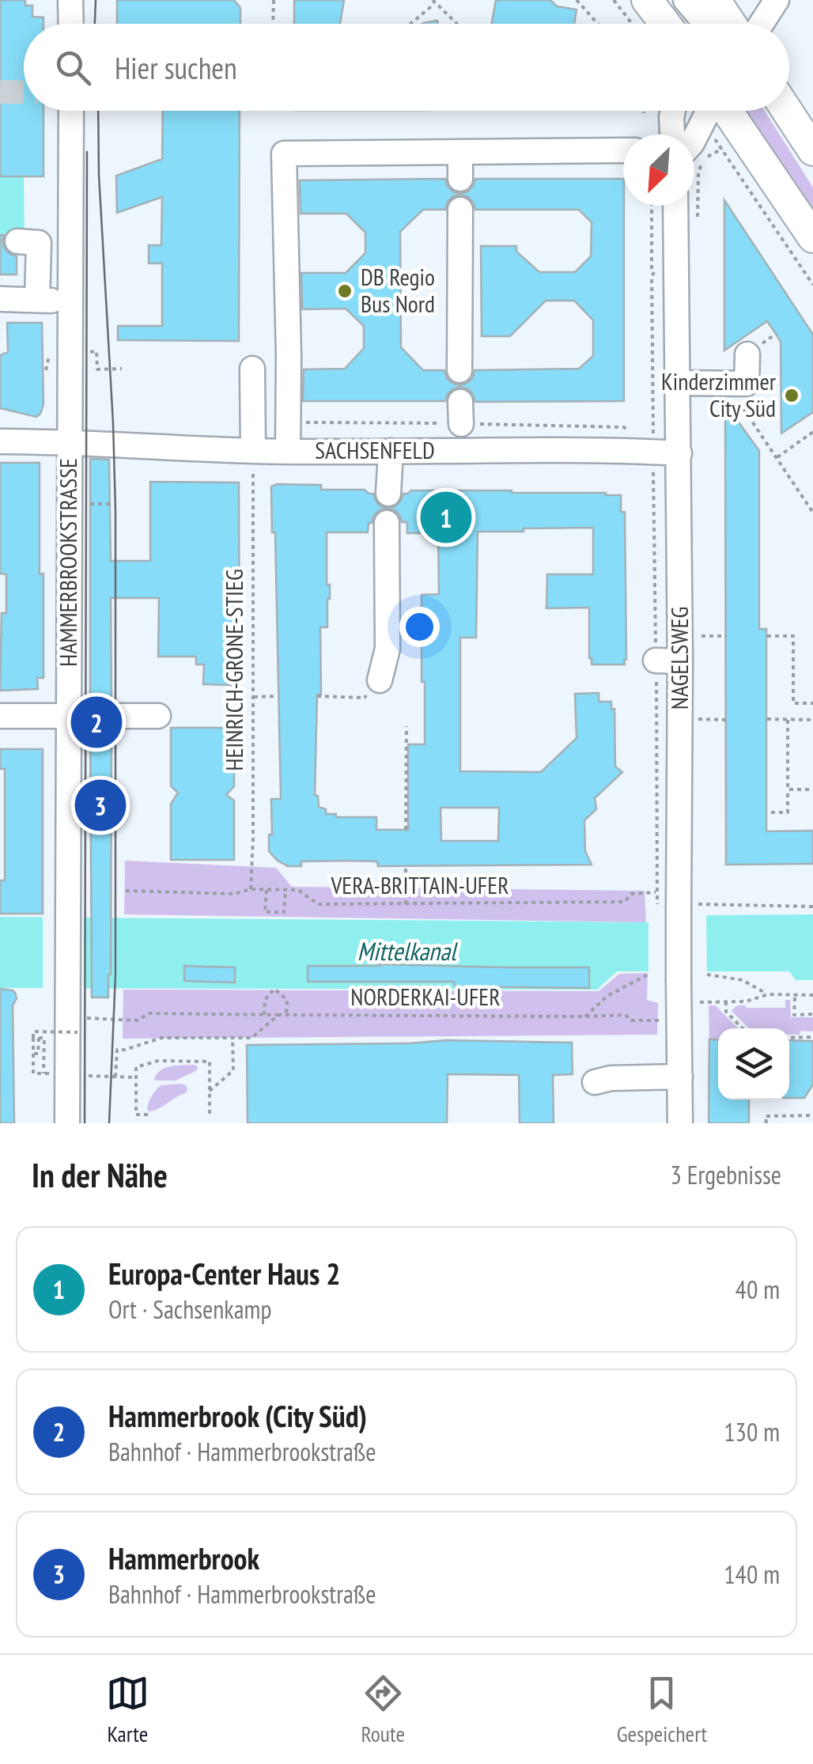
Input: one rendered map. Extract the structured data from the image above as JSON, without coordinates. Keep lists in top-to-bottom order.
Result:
{
  "streets": {
    "street": ["SACHSENFELD", "HAMMERBROOKSTRASSE", "NAGELSWEG"],
    "path": ["HEINRICH-GRONE-STIEG", "VERA-BRITTAIN-UFER", "NORDERKAI-UFER"]
  },
  "crossings": [
    ["SACHSENFELD", "HAMMERBROOKSTRASSE"],
    ["SACHSENFELD", "NAGELSWEG"],
    ["SACHSENFELD", "HEINRICH-GRONE-STIEG"],
    ["HAMMERBROOKSTRASSE", "NORDERKAI-UFER"],
    ["HEINRICH-GRONE-STIEG", "VERA-BRITTAIN-UFER"]
  ],
  "water": ["Mittelkanal"],
  "places": ["DB Regio Bus Nord", "Kinderzimmer City Süd"],
  "north": "bottom left",
  "page": {
    "search": "Hier suchen",
    "pins": ["1", "2", "3"],
    "heading": ["In der Nähe", "3 Ergebnisse"],
    "list": [
      {
        "mark": "1",
        "name": "Europa-Center Haus 2",
        "note": "Ort · Sachsenkamp",
        "value": "40 m"
      },
      {
        "mark": "2",
        "name": "Hammerbrook (City Süd)",
        "note": "Bahnhof · Hammerbrookstraße",
        "value": "130 m"
      },
      {
        "mark": "3",
        "name": "Hammerbrook",
        "note": "Bahnhof · Hammerbrookstraße",
        "value": "140 m"
      }
    ],
    "nav": ["Karte", "Route", "Gespeichert"]
  }
}
